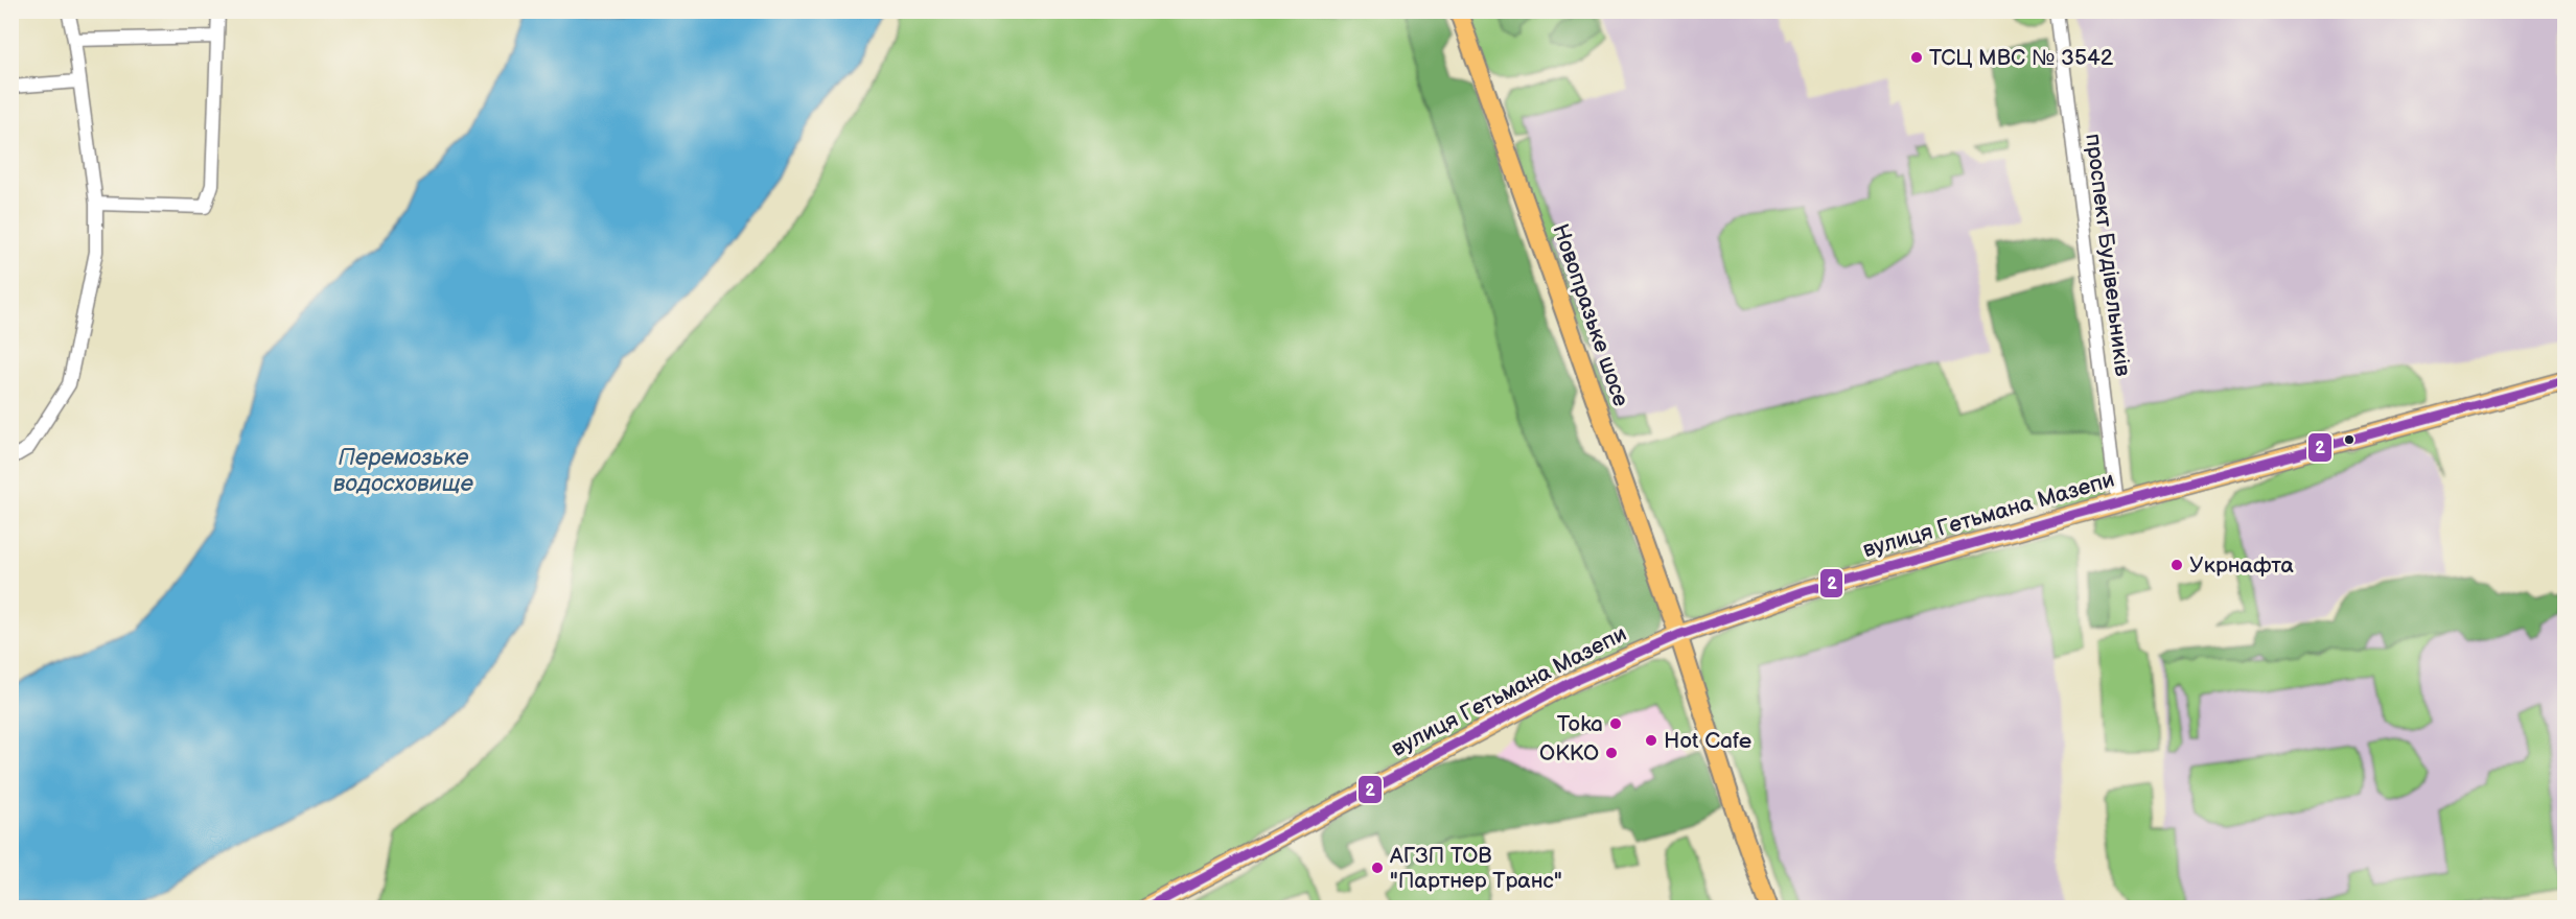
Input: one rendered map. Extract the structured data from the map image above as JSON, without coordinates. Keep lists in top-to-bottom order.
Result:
{
  "streets": {
    "highway": ["вулиця Гетьмана Мазепи"],
    "main road": ["Новопразьке шосе"],
    "street": ["проспект Будівельників"]
  },
  "crossings": [
    ["проспект Будівельників", "вулиця Гетьмана Мазепи"],
    ["Новопразьке шосе", "вулиця Гетьмана Мазепи"]
  ],
  "water": ["Перемозьке водосховище"],
  "places": [
    "ТСЦ МВС № 3542",
    "Укрнафта",
    "Toka",
    "Hot Cafe",
    "ОККО",
    "АГЗП ТОВ \"Партнер Транс\""
  ],
  "lines": ["transit line 2"]
}
